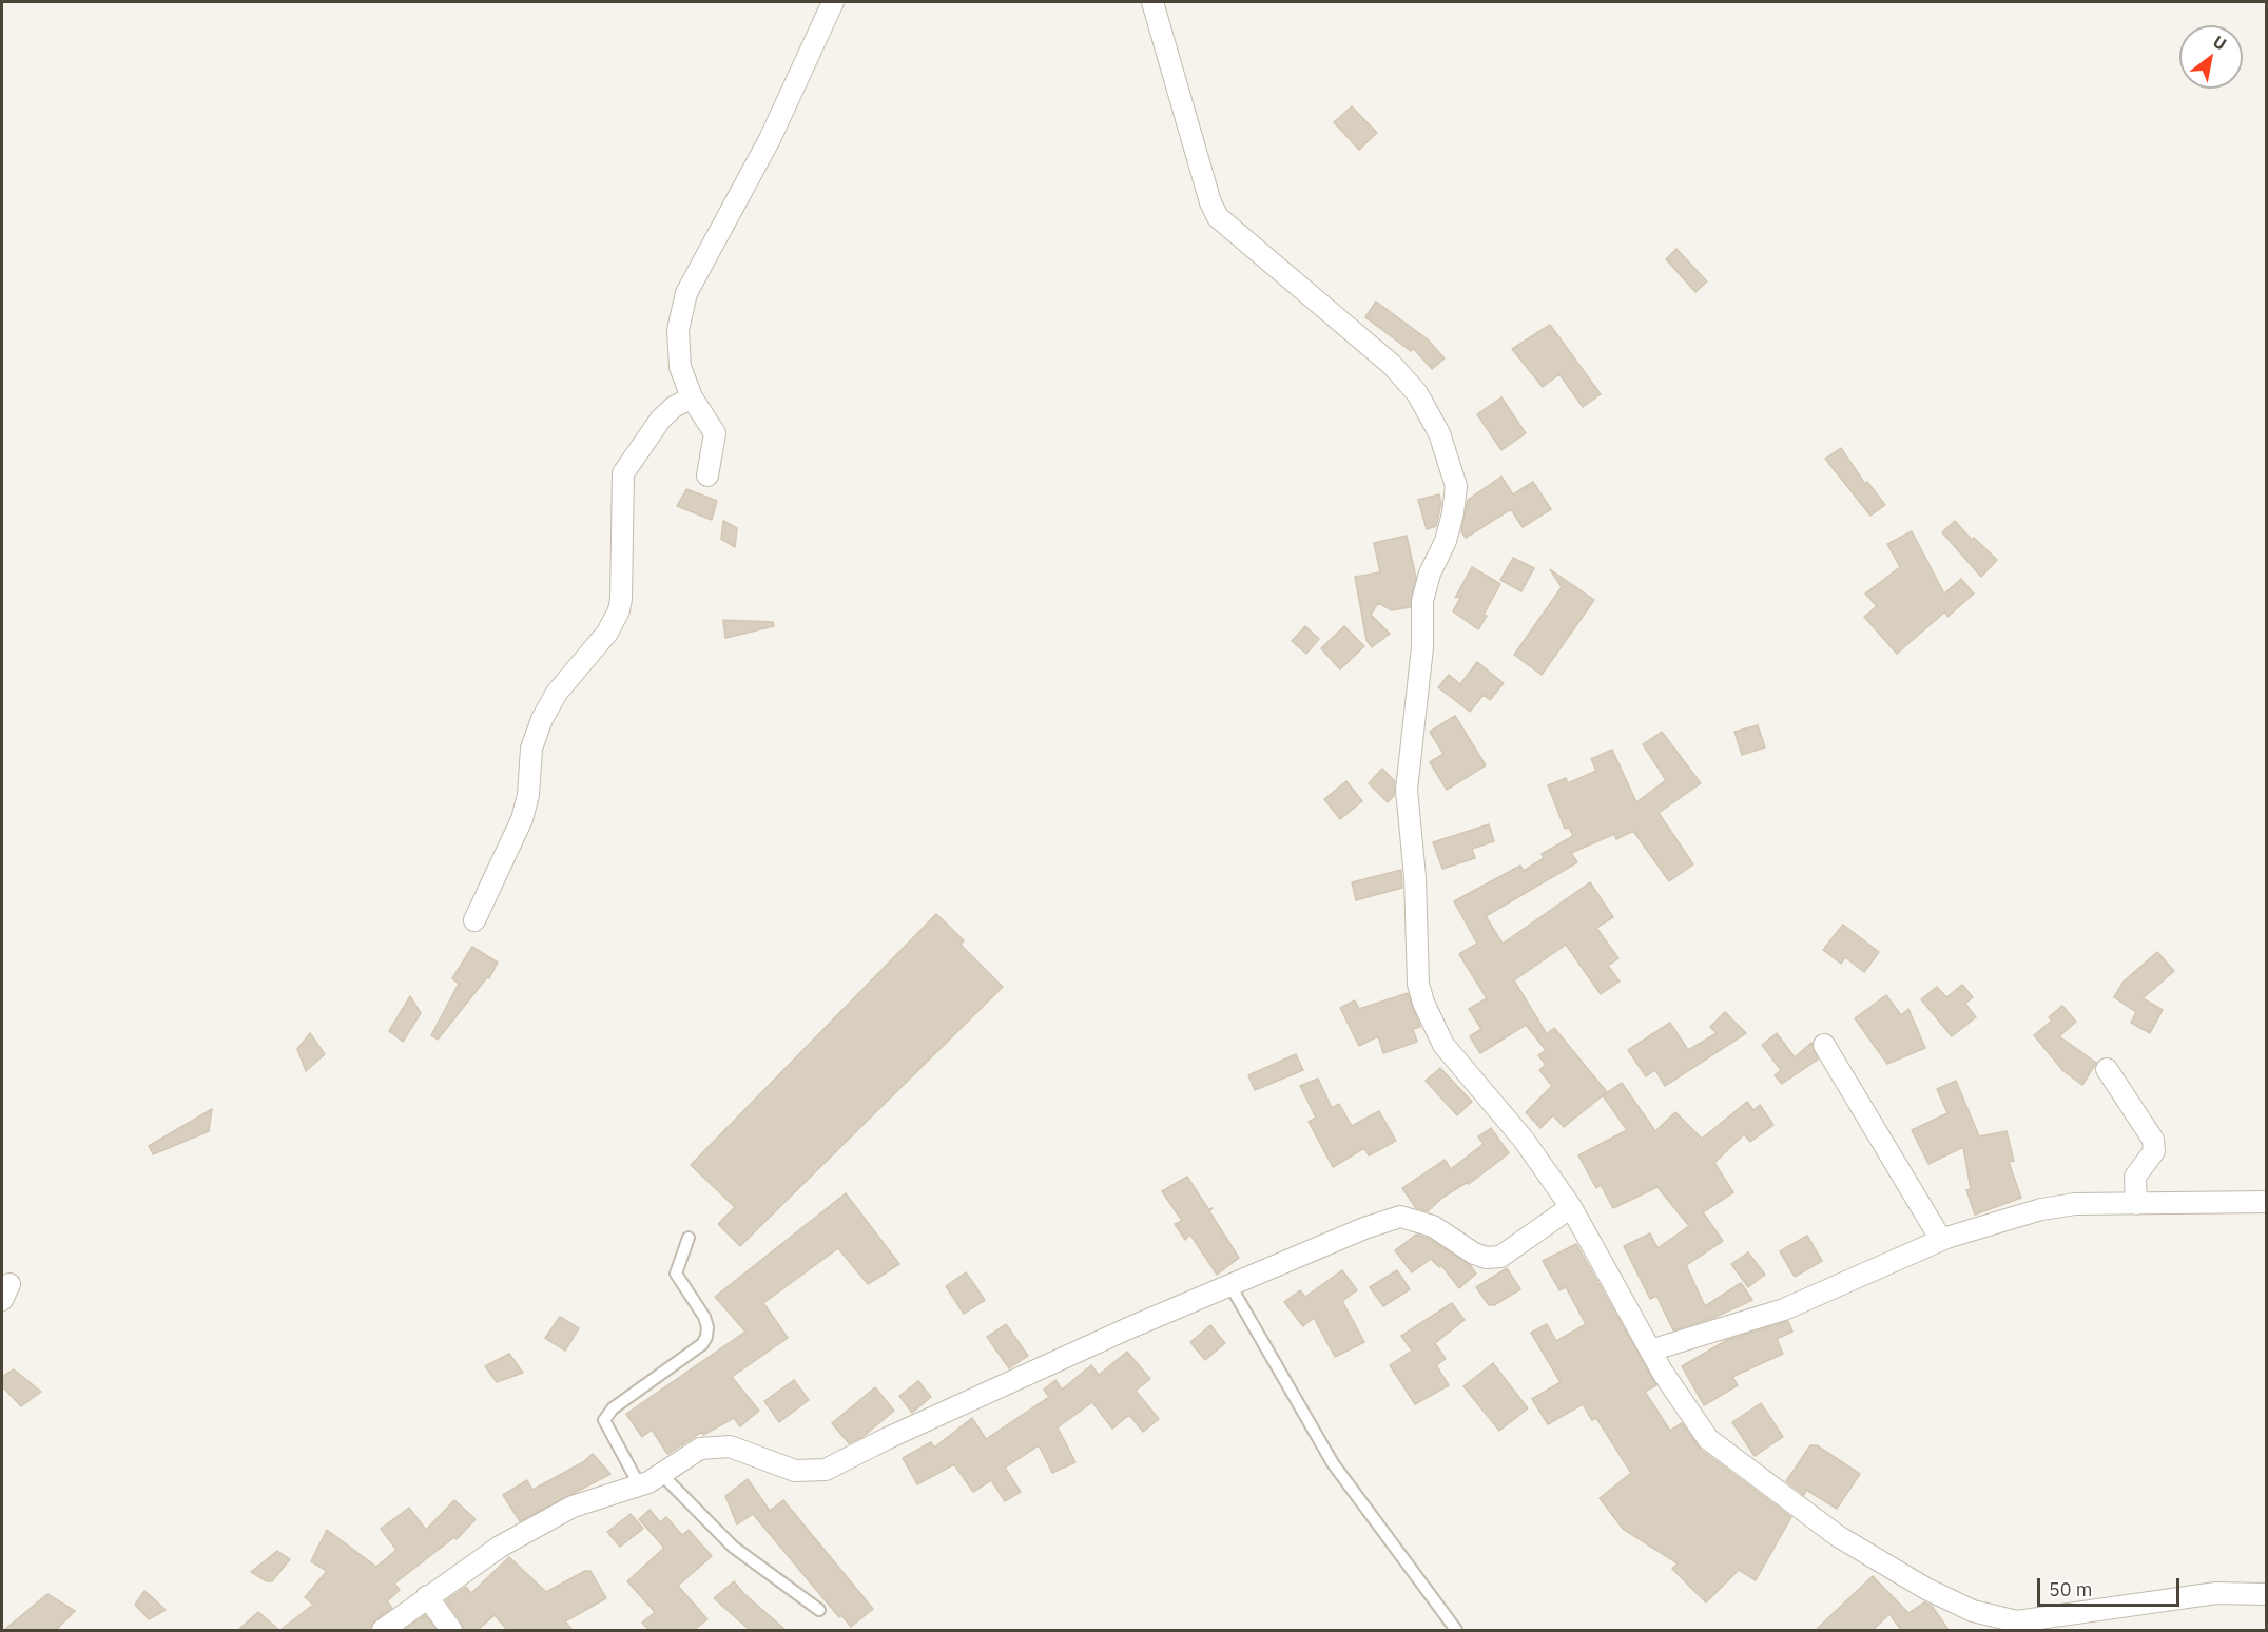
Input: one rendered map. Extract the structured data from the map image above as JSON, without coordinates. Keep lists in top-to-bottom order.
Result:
{
  "scale_bar": "50 m",
  "north": "top right"
}
